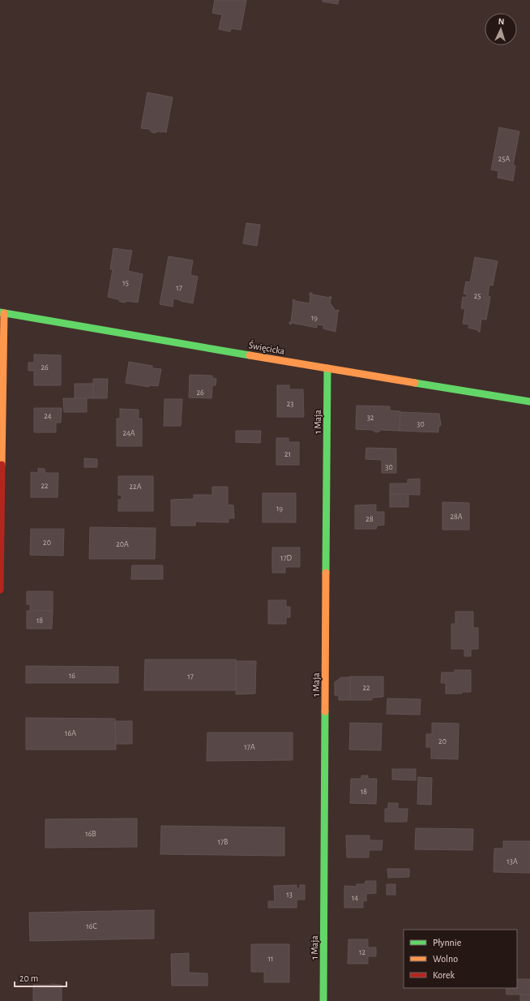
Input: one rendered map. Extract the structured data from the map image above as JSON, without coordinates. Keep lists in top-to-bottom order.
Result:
{
  "streets": {
    "street": ["Święcicka", "1 Maja"]
  },
  "crossings": [
    ["Święcicka", "1 Maja"]
  ],
  "house_numbers": [
    "25A",
    "15",
    "17",
    "25",
    "19",
    "26",
    "26",
    "23",
    "24",
    "32",
    "30",
    "24A",
    "21",
    "30",
    "22",
    "22A",
    "19",
    "28A",
    "28",
    "20",
    "20A",
    "17D",
    "18",
    "16",
    "17",
    "22",
    "16A",
    "20",
    "17A",
    "18",
    "16B",
    "17B",
    "13A",
    "13",
    "14",
    "16C",
    "12",
    "11"
  ],
  "legend": ["Płynnie", "Wolno", "Korek"],
  "scale_bar": "20 m",
  "north": "top"
}
